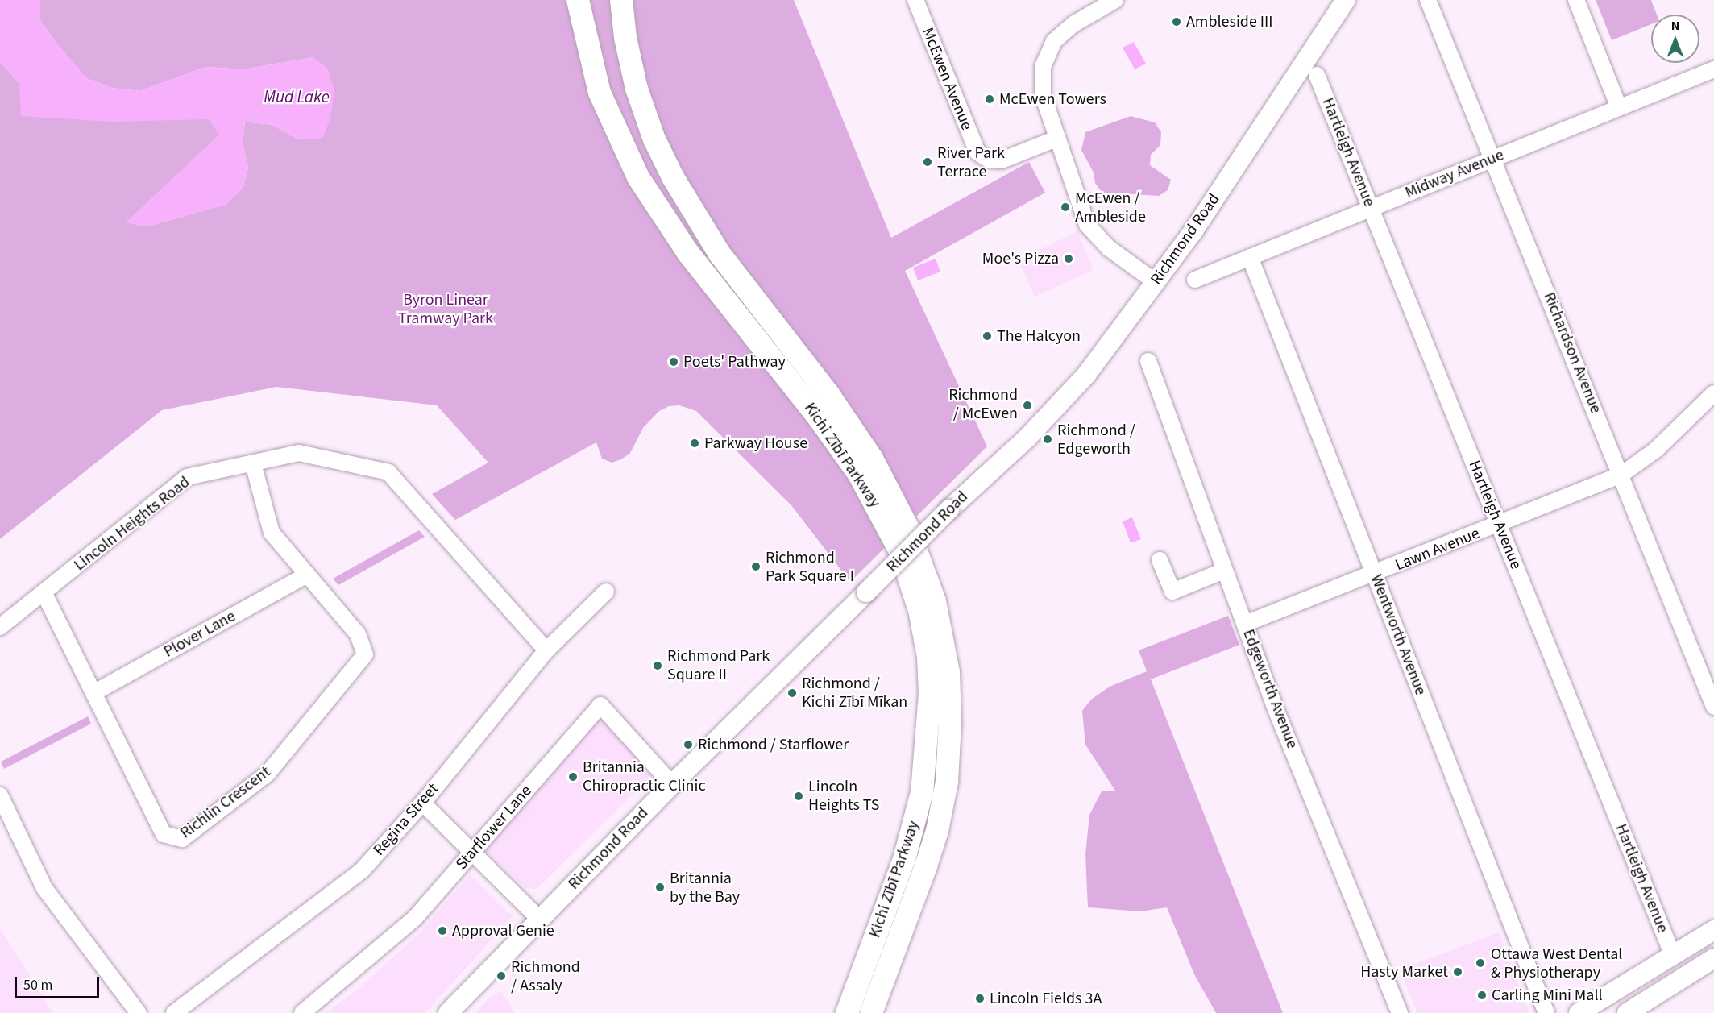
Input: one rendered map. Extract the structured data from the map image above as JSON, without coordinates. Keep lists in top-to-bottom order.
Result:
{
  "streets": {
    "highway": ["Kichi Zībī Parkway"],
    "main road": ["Richmond Road"],
    "street": [
      "McEwen Avenue",
      "Hartleigh Avenue",
      "Midway Avenue",
      "Richardson Avenue",
      "Lincoln Heights Road",
      "Lawn Avenue",
      "Plover Lane",
      "Wentworth Avenue",
      "Edgeworth Avenue",
      "Richlin Crescent",
      "Regina Street",
      "Starflower Lane"
    ]
  },
  "crossings": [
    ["Hartleigh Avenue", "Midway Avenue"],
    ["Hartleigh Avenue", "Lawn Avenue"],
    ["Midway Avenue", "Richardson Avenue"],
    ["Midway Avenue", "Wentworth Avenue"],
    ["Richmond Road", "Starflower Lane"],
    ["Richardson Avenue", "Lawn Avenue"],
    ["Lincoln Heights Road", "Richlin Crescent"],
    ["Lincoln Heights Road", "Regina Street"],
    ["Lawn Avenue", "Wentworth Avenue"],
    ["Lawn Avenue", "Edgeworth Avenue"],
    ["Plover Lane", "Richlin Crescent"]
  ],
  "water": ["Mud Lake"],
  "parks": ["Byron Linear Tramway Park"],
  "places": [
    "Ambleside III",
    "McEwen Towers",
    "River Park Terrace",
    "McEwen / Ambleside",
    "Moe's Pizza",
    "The Halcyon",
    "Poets' Pathway",
    "Richmond / McEwen",
    "Richmond / Edgeworth",
    "Parkway House",
    "Richmond Park Square I",
    "Richmond Park Square II",
    "Richmond / Kichi Zībī Mīkan",
    "Richmond / Starflower",
    "Britannia Chiropractic Clinic",
    "Lincoln Heights TS",
    "Britannia by the Bay",
    "Approval Genie",
    "Ottawa West Dental & Physiotherapy",
    "Hasty Market",
    "Richmond / Assaly",
    "Carling Mini Mall",
    "Lincoln Fields 3A"
  ],
  "scale_bar": "50 m",
  "north": "top"
}
